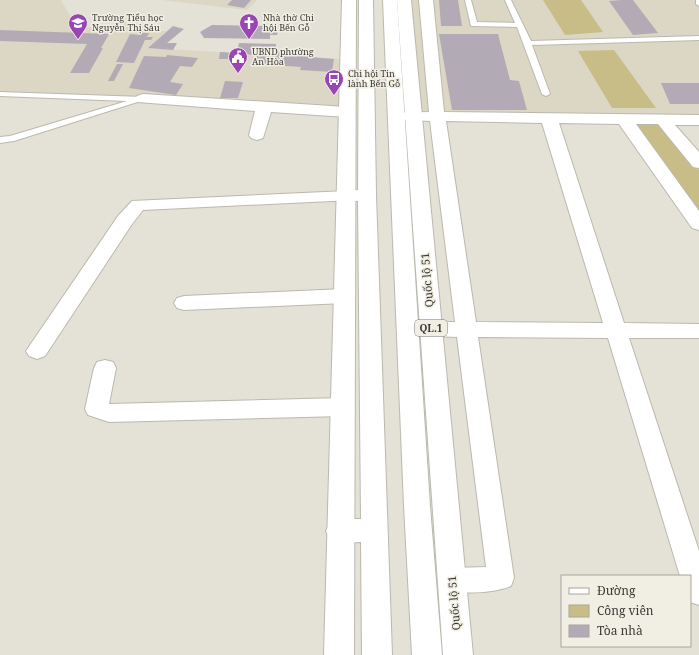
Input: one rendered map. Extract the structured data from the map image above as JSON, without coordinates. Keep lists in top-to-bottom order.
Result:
{
  "streets": {
    "main road": ["Quốc lộ 51", "QL.1"]
  },
  "places": {
    "school or university": ["Trường Tiểu học Nguyễn Thị Sáu"],
    "church": ["Nhà thờ Chi hội Bến Gỗ"],
    "public building": ["UBND phường An Hòa"],
    "bus stop": ["Chi hội Tin lành Bến Gỗ"]
  },
  "legend": ["Đường", "Công viên", "Tòa nhà"]
}
